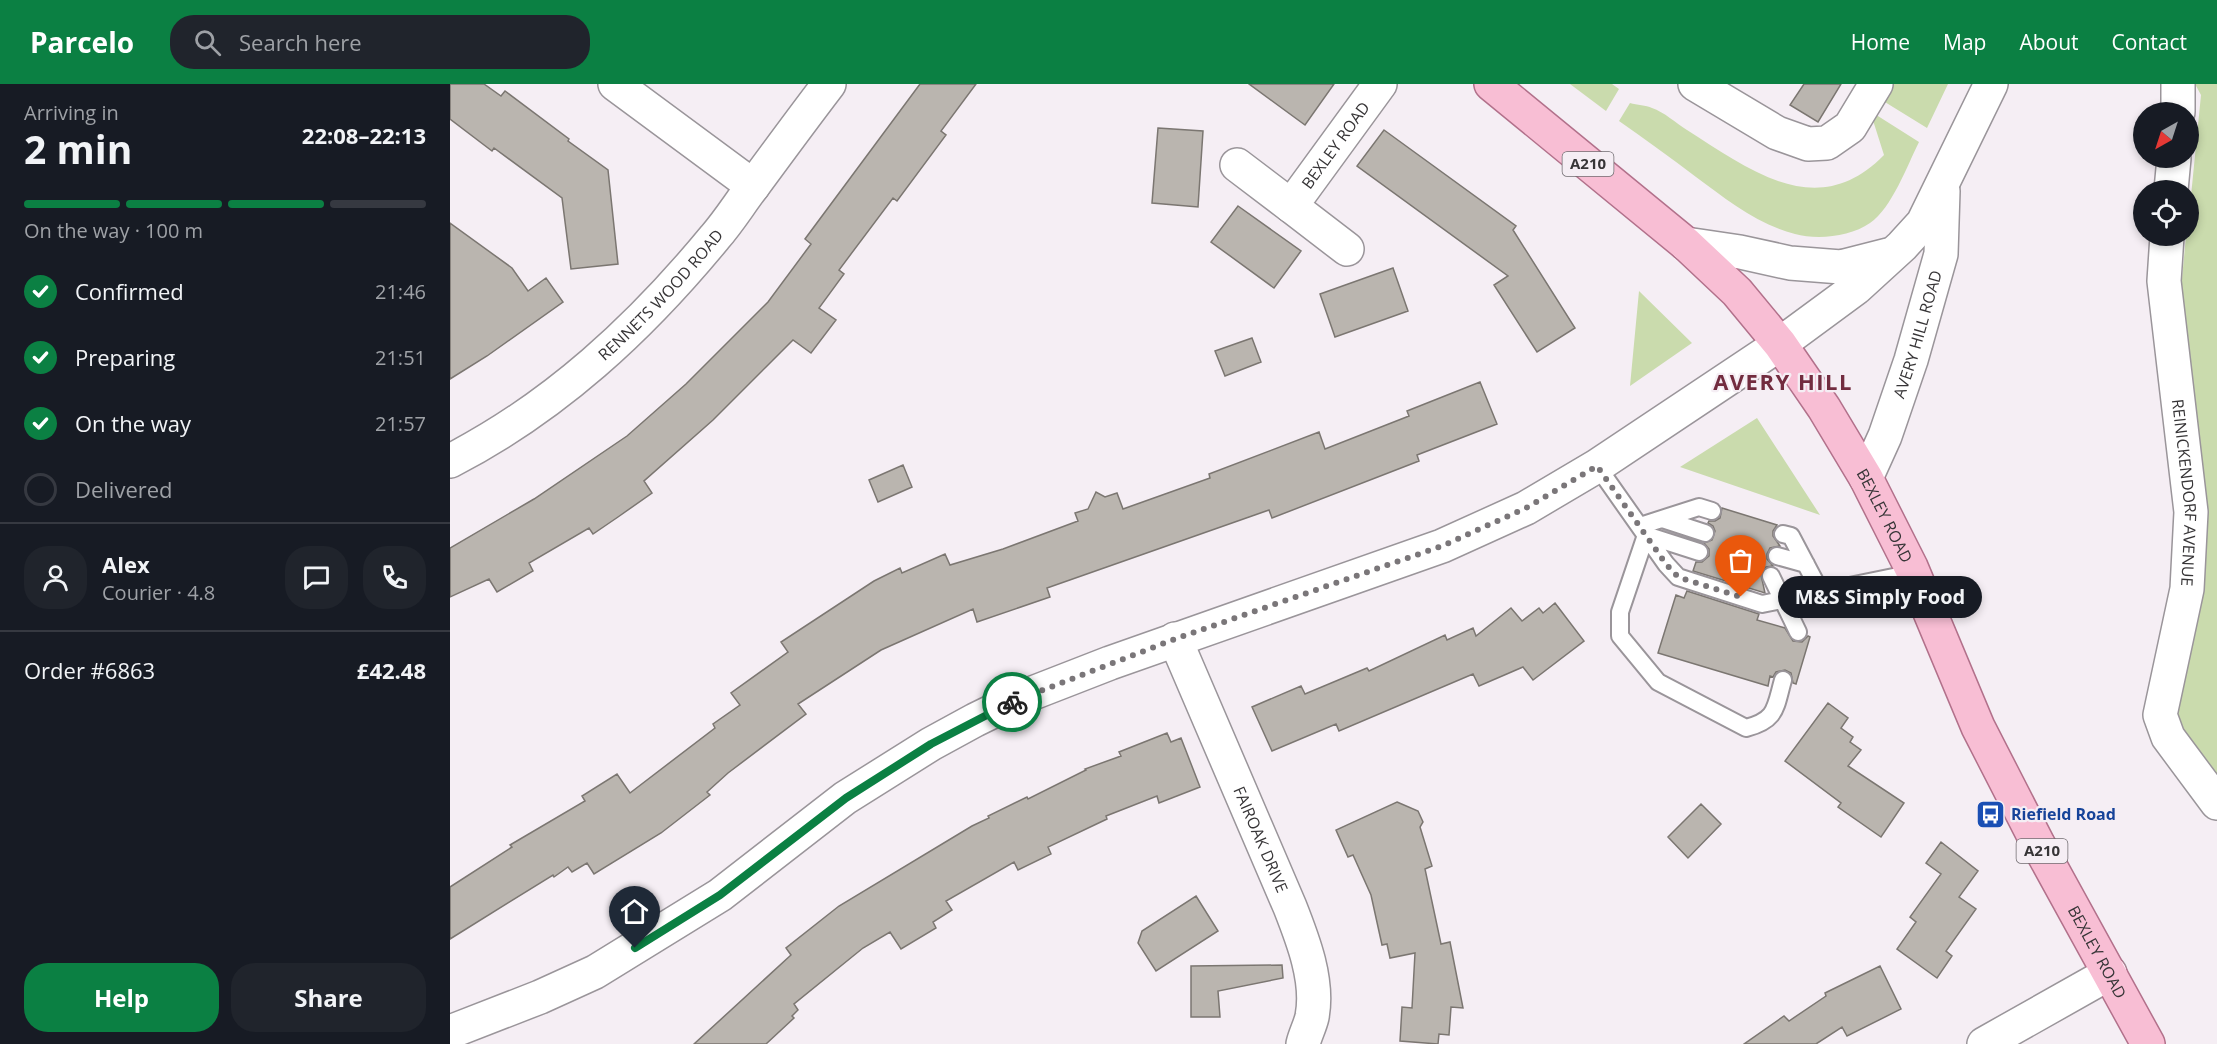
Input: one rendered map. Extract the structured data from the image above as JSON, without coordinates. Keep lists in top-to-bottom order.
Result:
{
  "streets": {
    "main road": ["BEXLEY ROAD", "A210"],
    "street": [
      "RENNETS WOOD ROAD",
      "AVERY HILL ROAD",
      "REINICKENDORF AVENUE",
      "FAIROAK DRIVE"
    ]
  },
  "crossings": [
    ["BEXLEY ROAD", "AVERY HILL ROAD"],
    ["AVERY HILL ROAD", "FAIROAK DRIVE"]
  ],
  "districts": ["AVERY HILL"],
  "places": {
    "other": ["M&S Simply Food"],
    "bus stop": ["Riefield Road"]
  },
  "north": "bottom left",
  "page": {
    "header": "Parcelo",
    "search": "Search here",
    "nav": [
      "Home",
      "Map",
      "About",
      "Contact"
    ],
    "heading": ["2 min", "Arriving in", "22:08–22:13"],
    "panel": [
      "Alex",
      "Courier · 4.8",
      "Order #6863",
      "£42.48"
    ],
    "bar": "On the way · 100 m",
    "list": [
      ["Confirmed", "21:46"],
      ["Preparing", "21:51"],
      ["On the way", "21:57"],
      "Delivered"
    ],
    "bubble": "M&S Simply Food",
    "buttons": ["Help", "Share"]
  }
}
